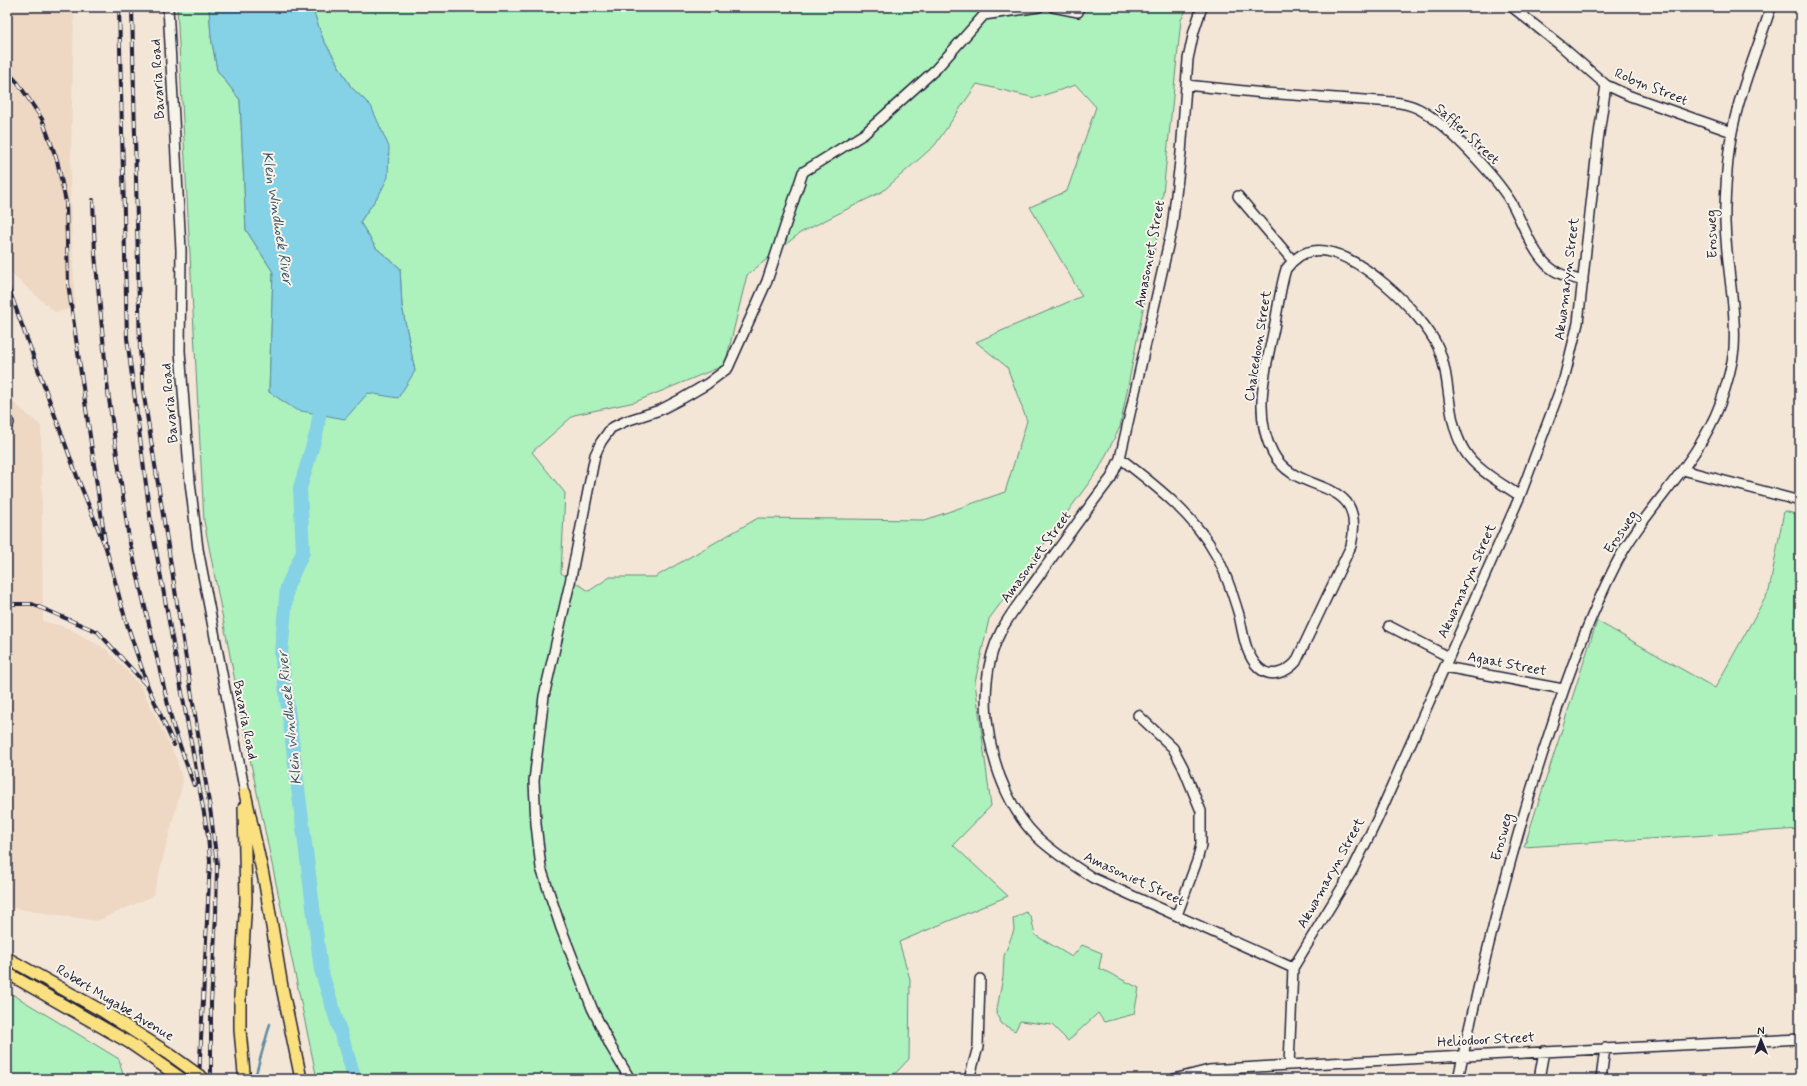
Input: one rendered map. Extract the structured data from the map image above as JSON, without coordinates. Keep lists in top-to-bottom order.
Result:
{
  "streets": {
    "main road": ["Robert Mugabe Avenue"],
    "street": [
      "Bavaria Road",
      "Robyn Street",
      "Saffier Street",
      "Erosweg",
      "Amasoniet Street",
      "Akwamaryn Street",
      "Chalcedoon Street",
      "Agaat Street",
      "Heliodoor Street"
    ]
  },
  "crossings": [
    ["Robyn Street", "Erosweg"],
    ["Robyn Street", "Akwamaryn Street"],
    ["Saffier Street", "Amasoniet Street"],
    ["Saffier Street", "Akwamaryn Street"],
    ["Erosweg", "Agaat Street"],
    ["Erosweg", "Heliodoor Street"],
    ["Amasoniet Street", "Akwamaryn Street"],
    ["Amasoniet Street", "Chalcedoon Street"],
    ["Akwamaryn Street", "Agaat Street"],
    ["Akwamaryn Street", "Heliodoor Street"]
  ],
  "water": ["Klein Windhoek River"],
  "north": "top"
}
